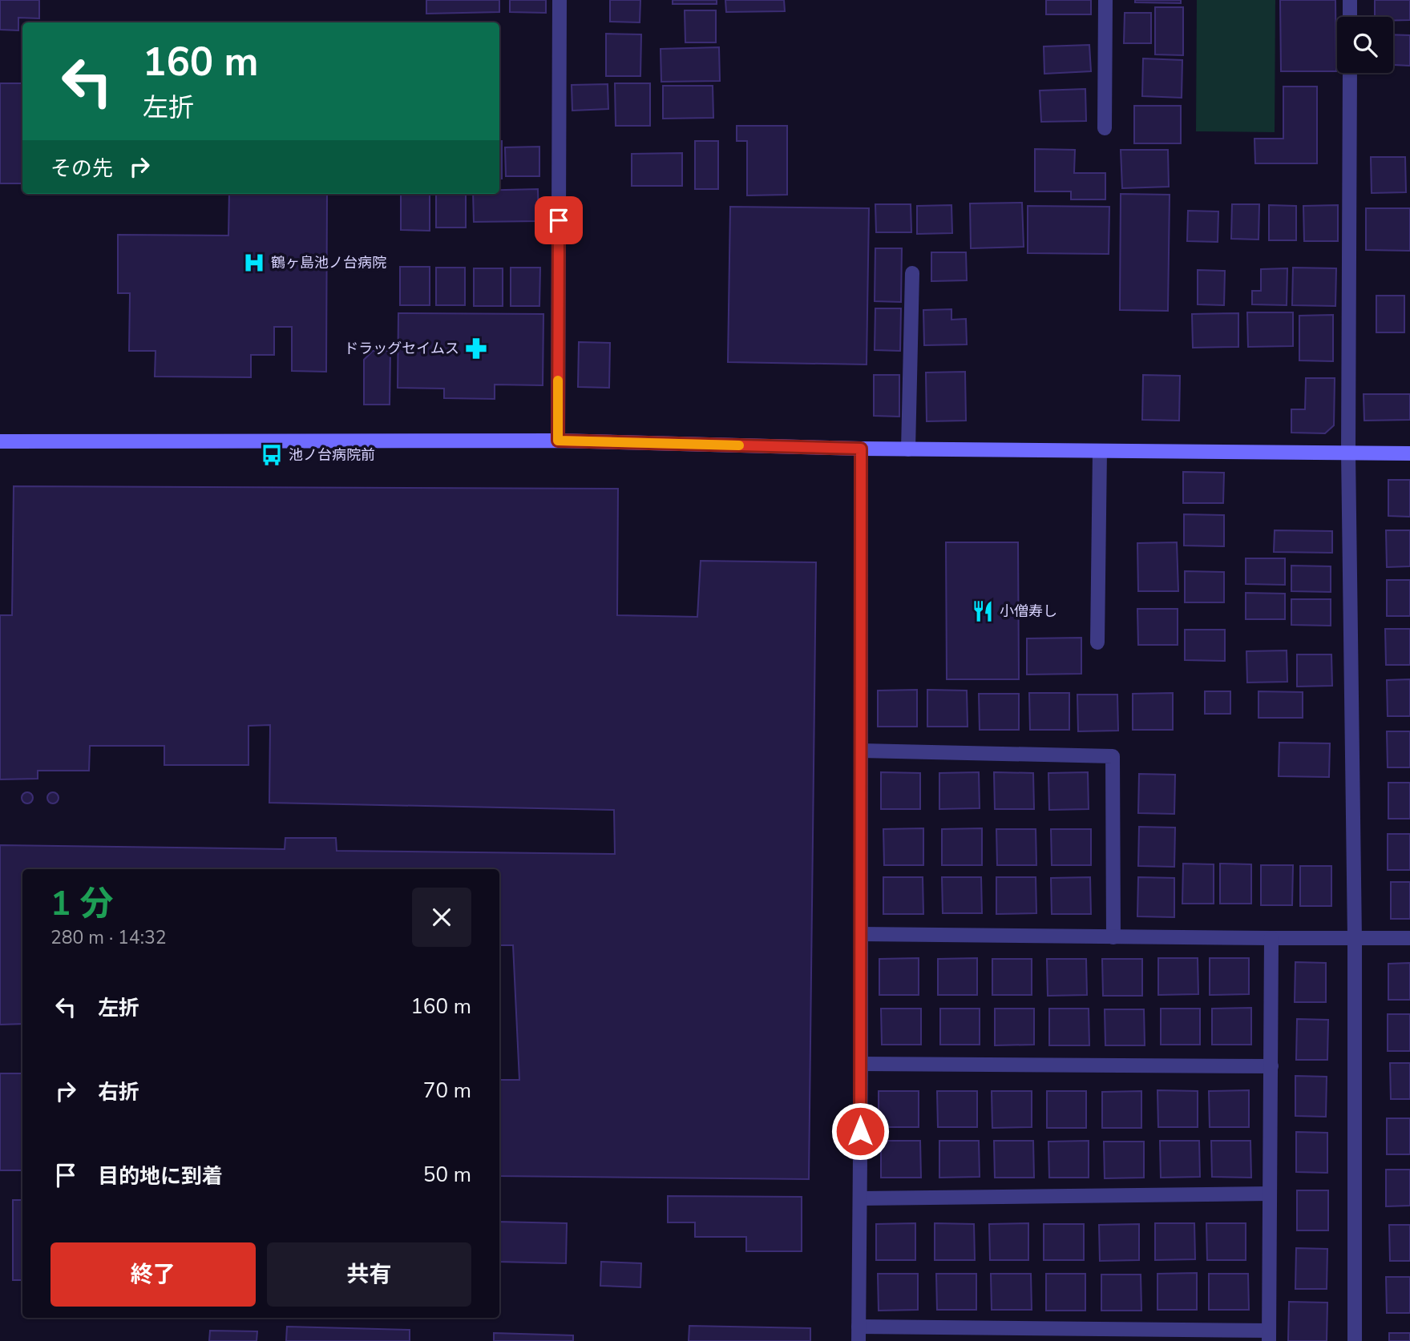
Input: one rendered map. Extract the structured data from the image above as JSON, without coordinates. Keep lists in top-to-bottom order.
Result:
{
  "places": {
    "hospital": ["鶴ヶ島池ノ台病院"],
    "pharmacy": ["ドラッグセイムス"],
    "bus stop": ["池ノ台病院前"],
    "restaurant": ["小僧寿し"]
  },
  "page": {
    "turn": ["160 m", "左折"],
    "then": "その先",
    "heading": ["1 分", "280 m · 14:32"],
    "list": [
      {
        "name": "左折",
        "value": "160 m"
      },
      {
        "name": "右折",
        "value": "70 m"
      },
      {
        "name": "目的地に到着",
        "value": "50 m"
      }
    ],
    "buttons": ["終了", "共有"]
  }
}
